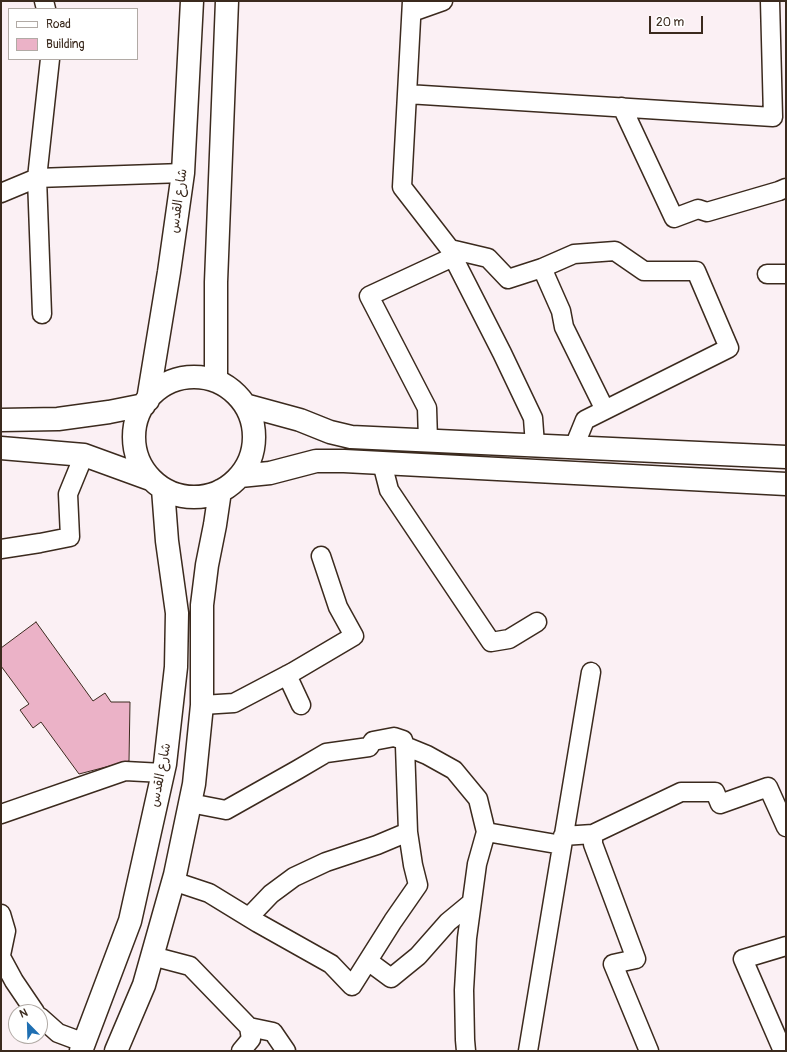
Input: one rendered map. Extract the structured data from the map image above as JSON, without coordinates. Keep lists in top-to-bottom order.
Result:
{
  "streets": {
    "main road": ["شارع القدس"]
  },
  "legend": ["Road", "Building"],
  "scale_bar": "20 m",
  "north": "top left"
}
